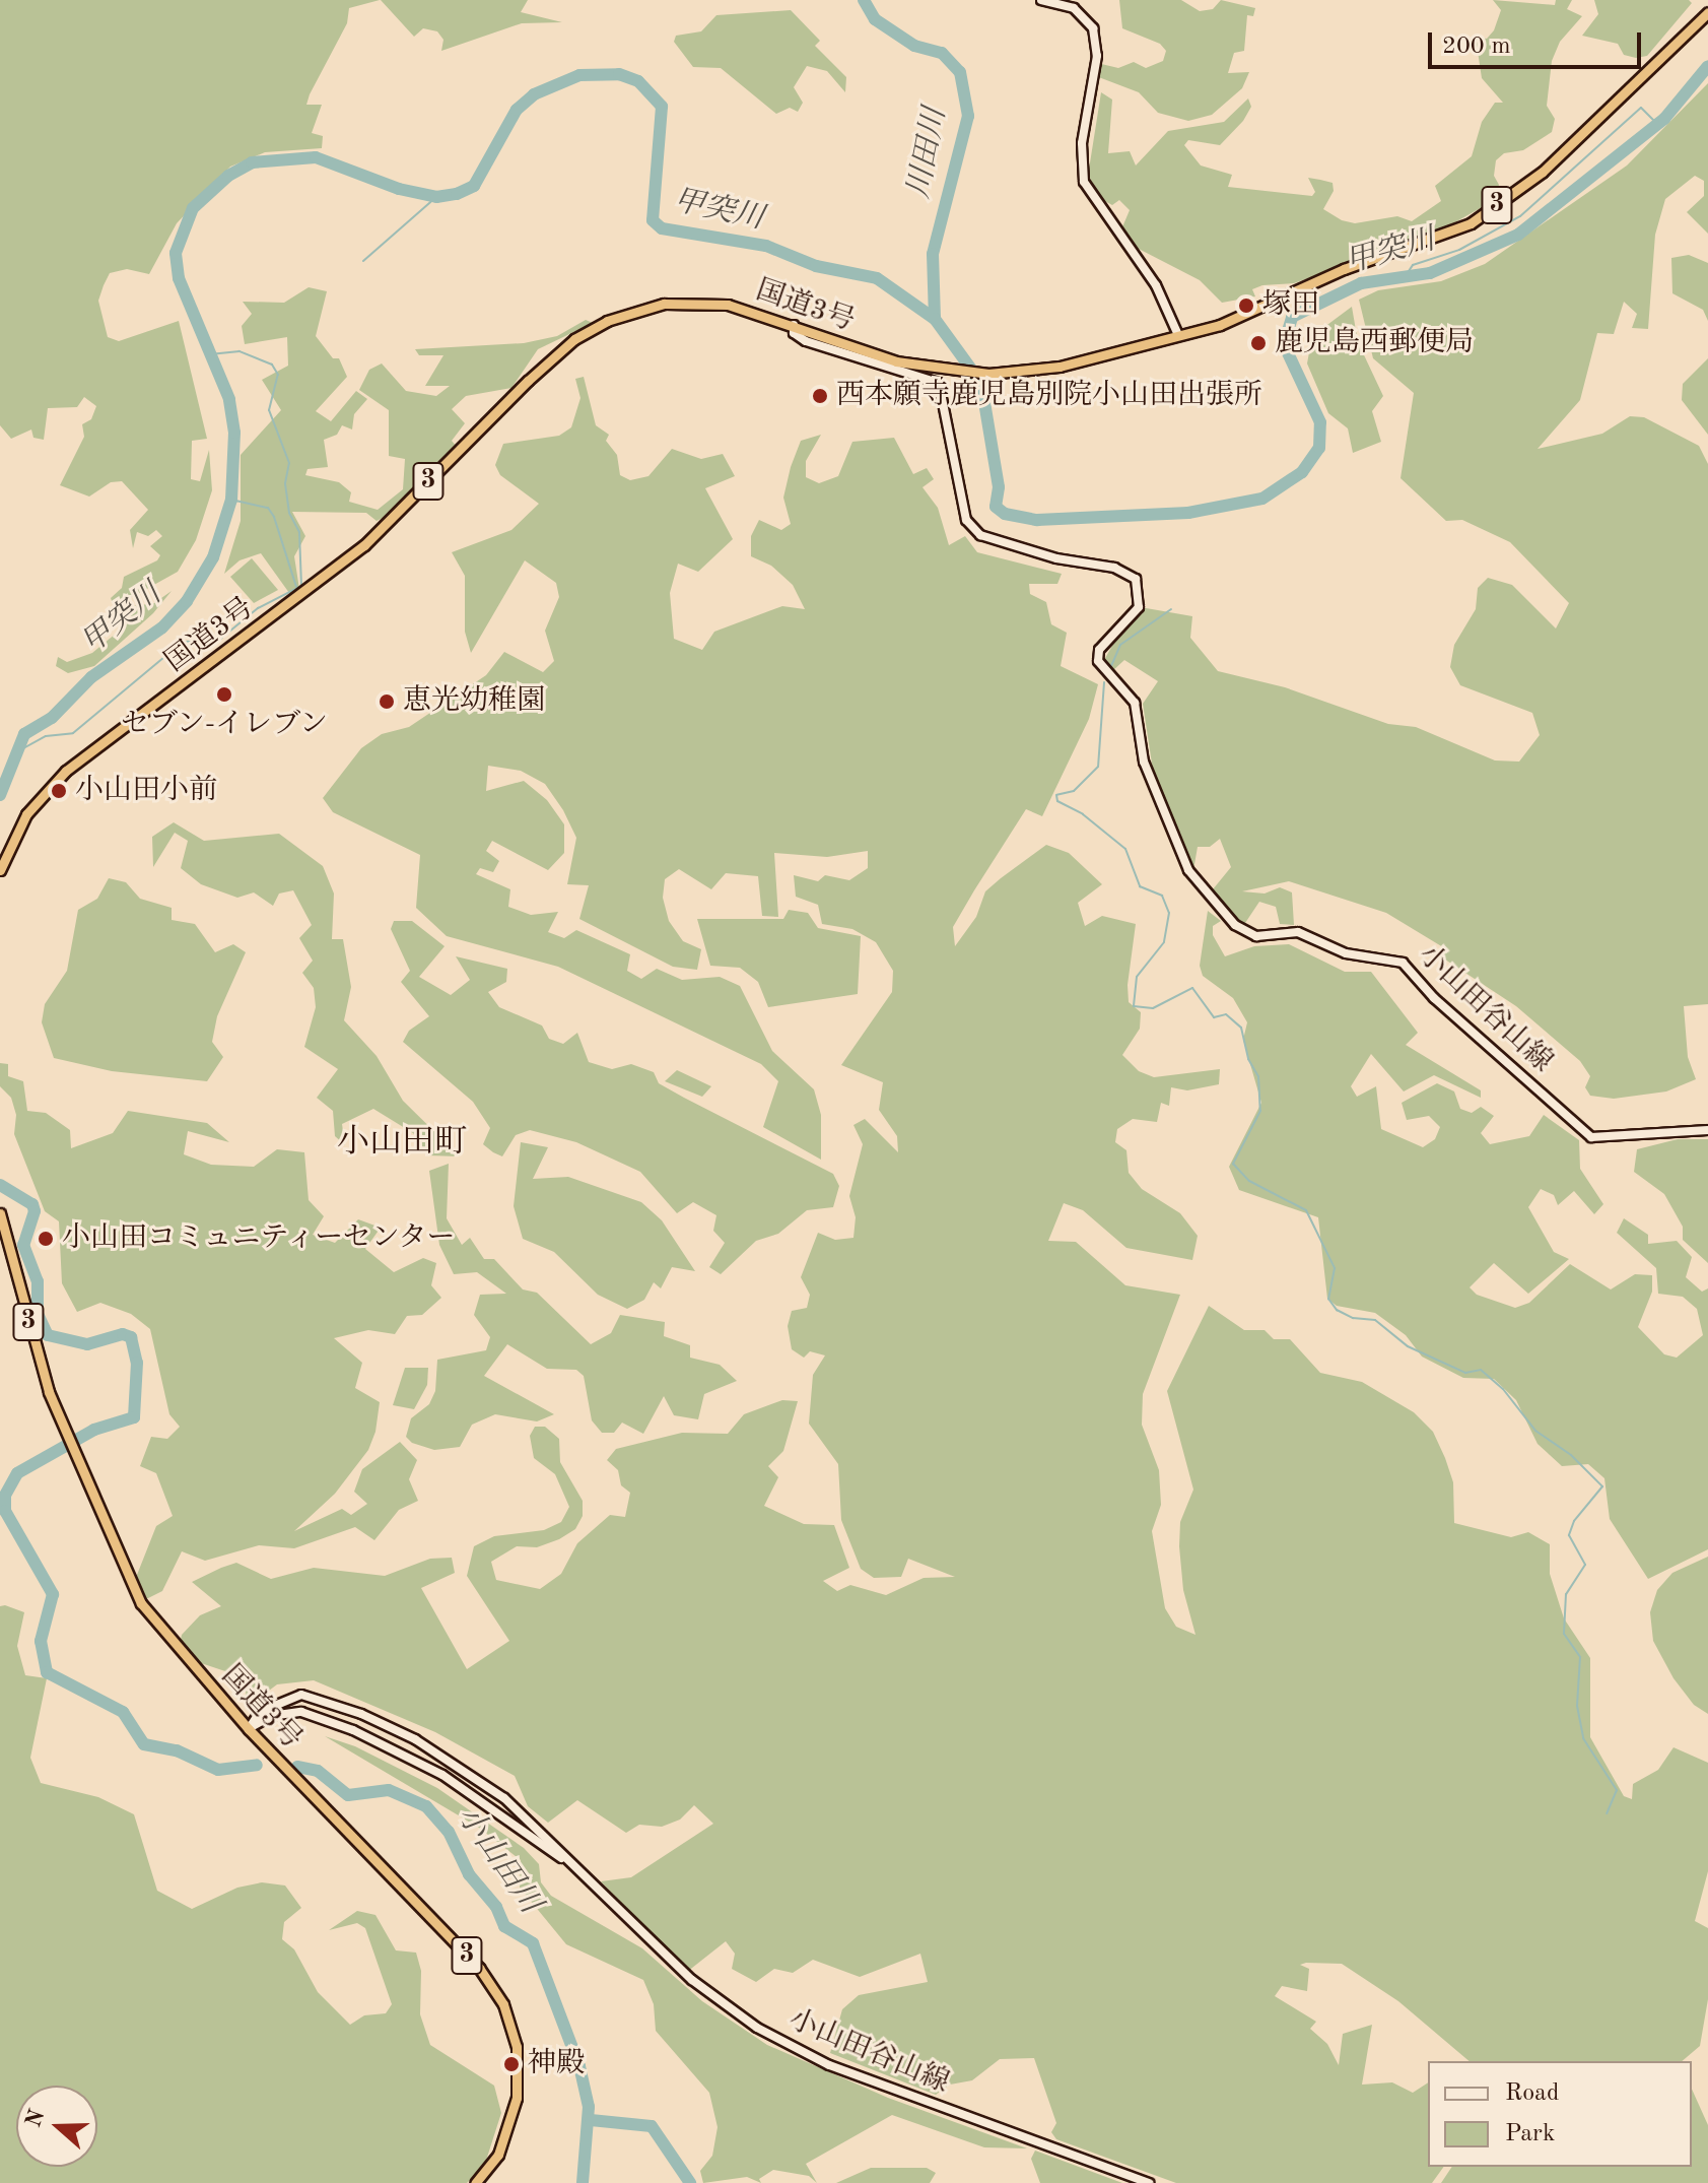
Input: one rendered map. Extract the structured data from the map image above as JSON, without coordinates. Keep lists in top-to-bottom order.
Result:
{
  "streets": {
    "highway": ["3", "国道3号"],
    "main road": ["小山田谷山線"]
  },
  "crossings": [
    ["国道3号", "小山田谷山線"]
  ],
  "districts": ["小山田町"],
  "water": ["川田川", "甲突川", "小山田川"],
  "places": [
    "塚田",
    "鹿児島西郵便局",
    "西本願寺鹿児島別院小山田出張所",
    "セブン-イレブン",
    "恵光幼稚園",
    "小山田小前",
    "小山田コミュニティーセンター",
    "神殿"
  ],
  "legend": ["Road", "Park"],
  "scale_bar": "200 m",
  "north": "left"
}
